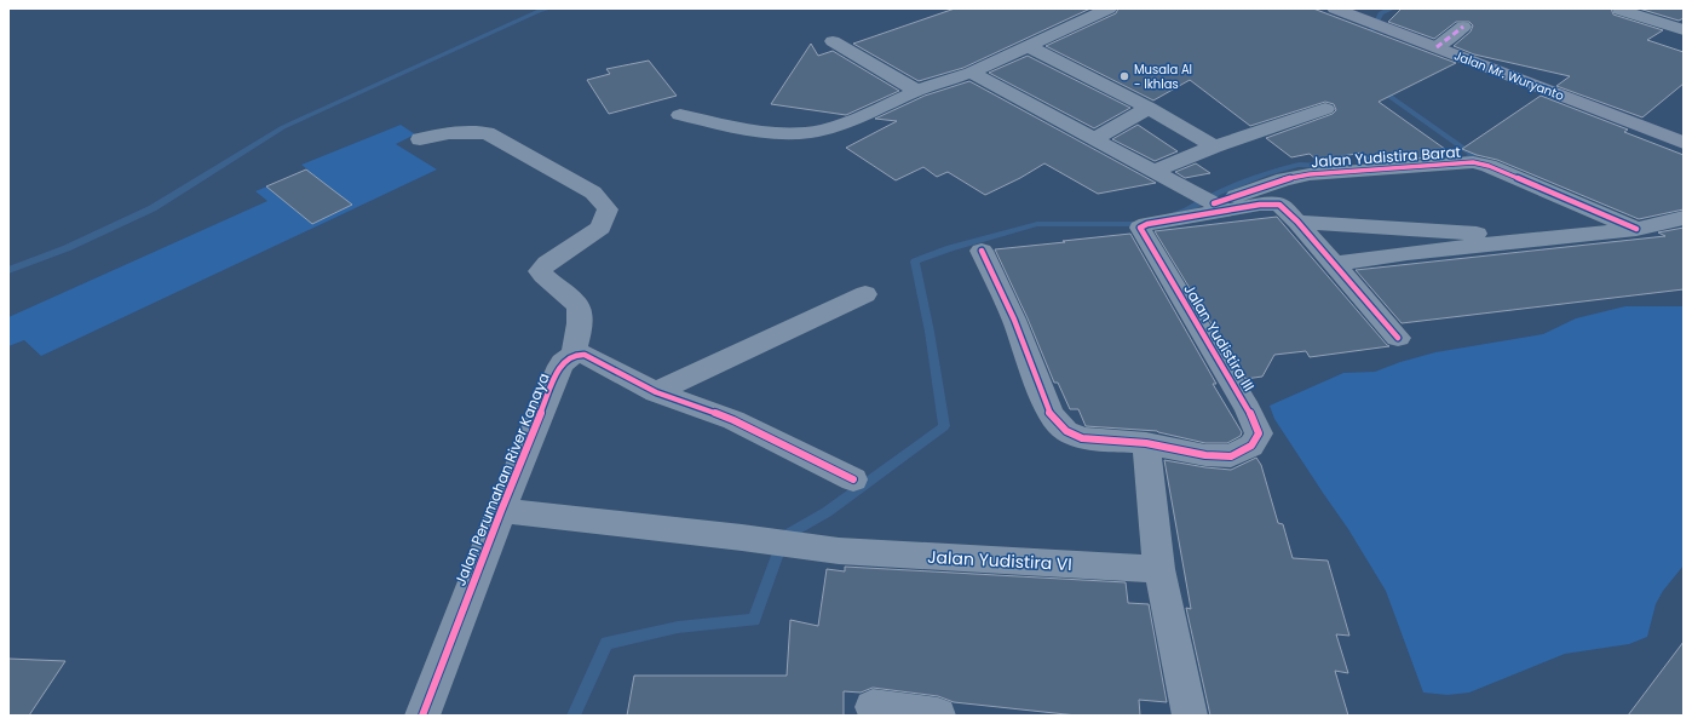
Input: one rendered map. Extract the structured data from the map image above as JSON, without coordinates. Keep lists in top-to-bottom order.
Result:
{
  "streets": {
    "main road": ["Jalan Mr. Wuryanto"],
    "street": [
      "Jalan Yudistira Barat",
      "Jalan Yudistira III",
      "Jalan Perumahan River Kanaya",
      "Jalan Yudistira VI"
    ]
  },
  "crossings": [
    ["Jalan Yudistira Barat", "Jalan Yudistira III"],
    ["Jalan Perumahan River Kanaya", "Jalan Yudistira VI"]
  ],
  "places": ["Musala Al - Ikhlas"]
}
